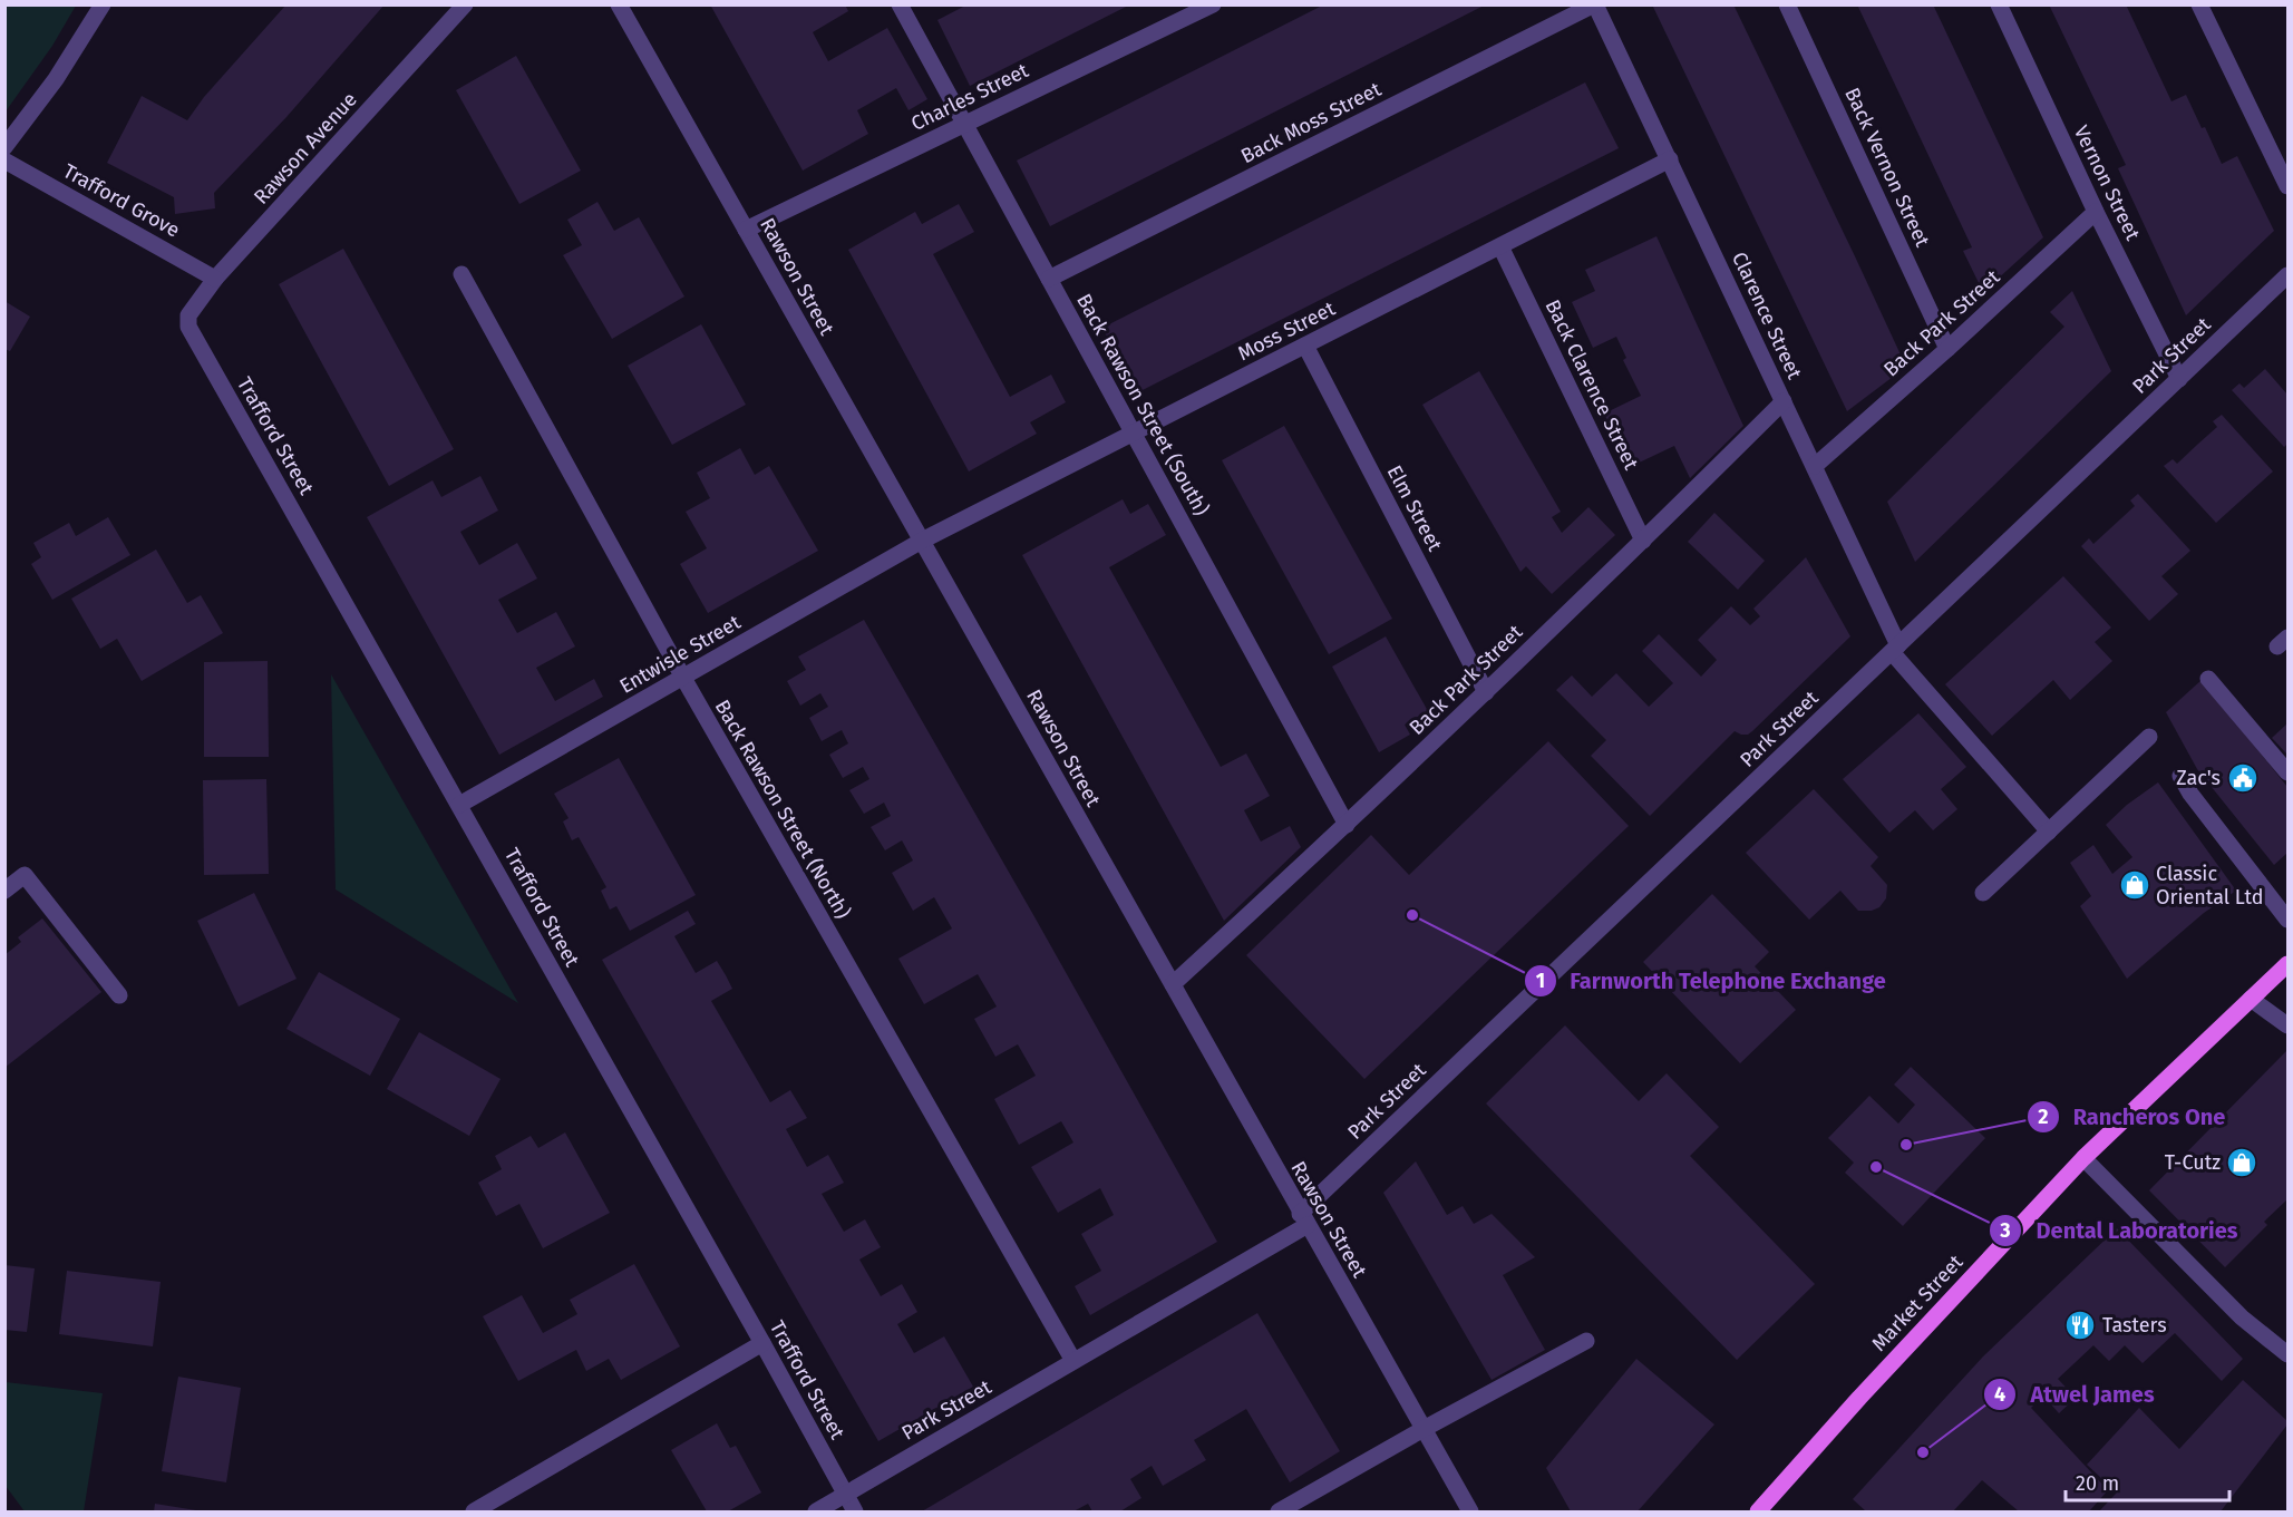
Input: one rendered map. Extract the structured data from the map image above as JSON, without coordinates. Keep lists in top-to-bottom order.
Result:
{
  "streets": {
    "main road": ["Market Street"],
    "street": [
      "Charles Street",
      "Back Moss Street",
      "Rawson Avenue",
      "Back Vernon Street",
      "Vernon Street",
      "Trafford Grove",
      "Rawson Street",
      "Clarence Street",
      "Back Park Street",
      "Moss Street",
      "Park Street",
      "Back Clarence Street",
      "Back Rawson Street (South)",
      "Trafford Street",
      "Elm Street",
      "Entwisle Street",
      "Back Rawson Street (North)"
    ]
  },
  "crossings": [
    ["Charles Street", "Rawson Street"],
    ["Charles Street", "Back Rawson Street (South)"],
    ["Back Moss Street", "Clarence Street"],
    ["Back Moss Street", "Back Rawson Street (South)"],
    ["Rawson Avenue", "Trafford Grove"],
    ["Rawson Avenue", "Trafford Street"],
    ["Back Vernon Street", "Back Park Street"],
    ["Vernon Street", "Back Park Street"],
    ["Vernon Street", "Park Street"],
    ["Rawson Street", "Back Park Street"],
    ["Rawson Street", "Moss Street"],
    ["Rawson Street", "Park Street"],
    ["Rawson Street", "Entwisle Street"],
    ["Clarence Street", "Back Park Street"],
    ["Clarence Street", "Moss Street"],
    ["Clarence Street", "Park Street"],
    ["Back Park Street", "Back Clarence Street"],
    ["Back Park Street", "Back Rawson Street (South)"],
    ["Back Park Street", "Elm Street"],
    ["Moss Street", "Back Clarence Street"],
    ["Moss Street", "Back Rawson Street (South)"],
    ["Moss Street", "Elm Street"],
    ["Moss Street", "Entwisle Street"],
    ["Park Street", "Trafford Street"],
    ["Park Street", "Back Rawson Street (North)"],
    ["Trafford Street", "Entwisle Street"],
    ["Entwisle Street", "Back Rawson Street (North)"]
  ],
  "places": {
    "public building": ["Zac's"],
    "shop": ["Classic Oriental Ltd", "T-Cutz"],
    "other": [
      "Farnworth Telephone Exchange",
      "Rancheros One",
      "Dental Laboratories",
      "Atwel James"
    ],
    "restaurant": ["Tasters"]
  },
  "scale_bar": "20 m"
}
